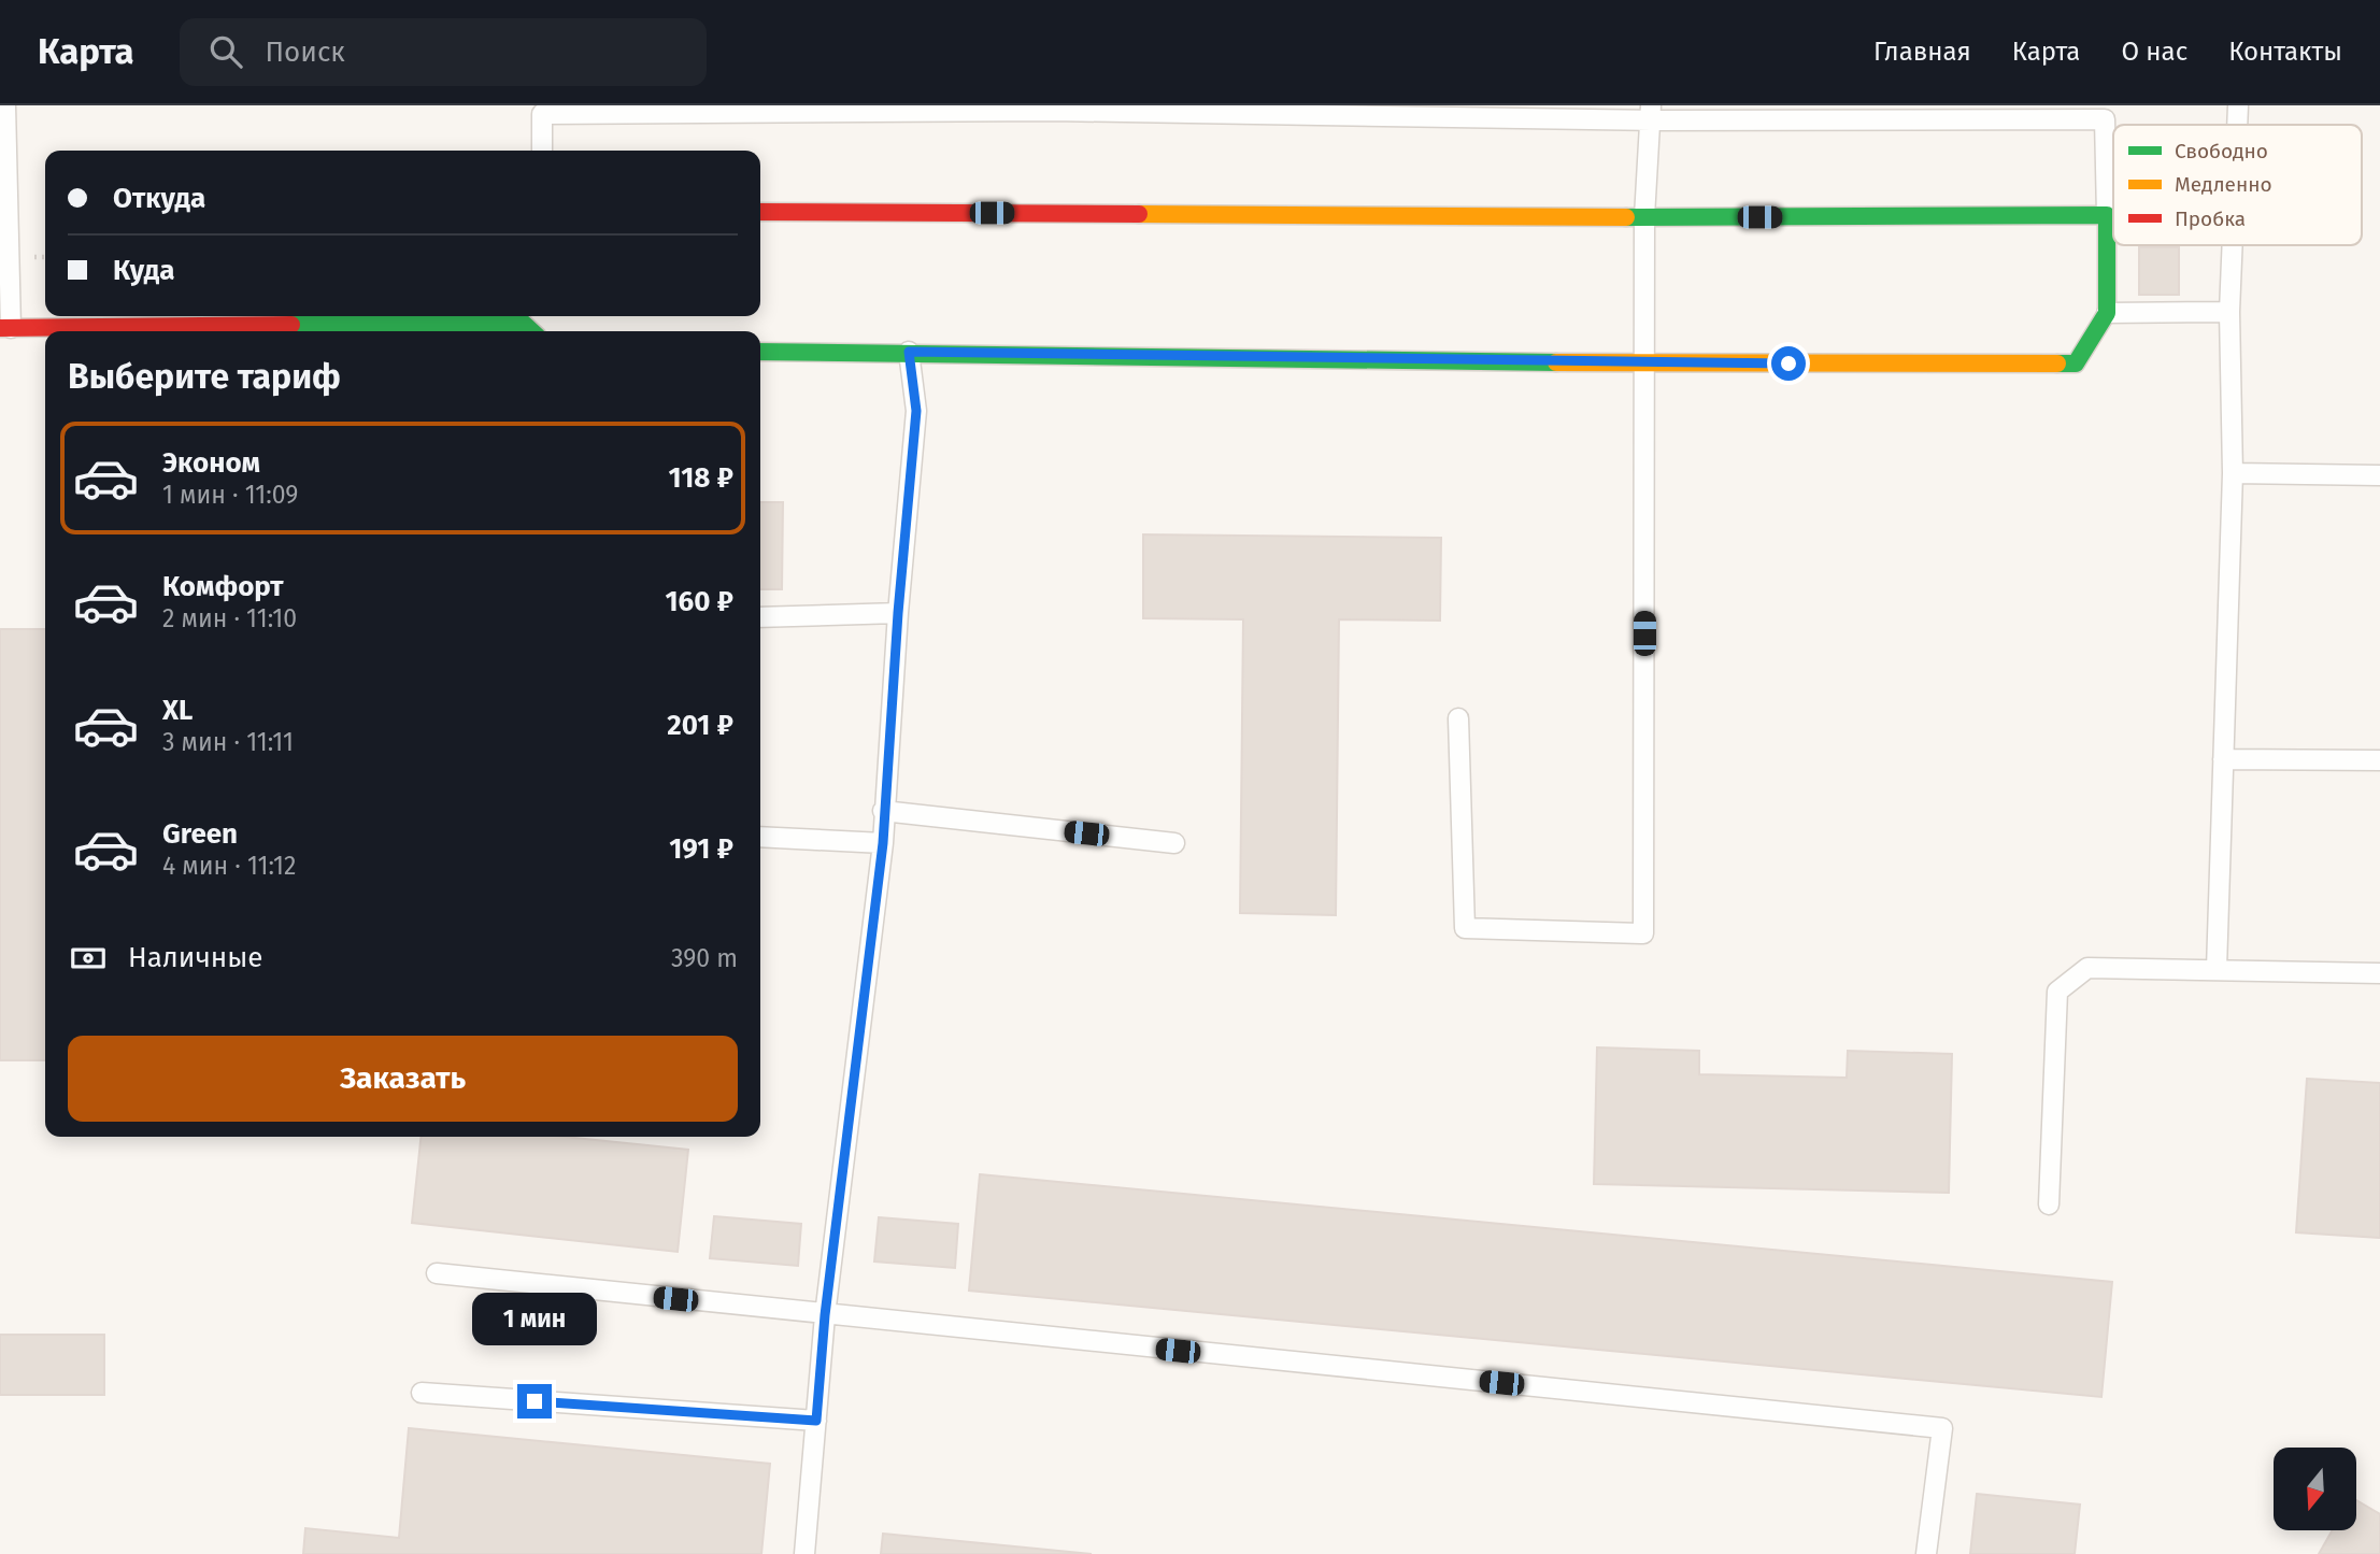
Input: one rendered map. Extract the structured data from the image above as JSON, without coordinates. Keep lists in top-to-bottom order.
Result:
{
  "legend": ["Свободно", "Медленно", "Пробка"],
  "north": "bottom",
  "page": {
    "header": "Карта",
    "search": "Поиск",
    "nav": [
      "Главная",
      "Карта",
      "О нас",
      "Контакты"
    ],
    "banner": ["Откуда", "Куда"],
    "heading": "Выберите тариф",
    "list": [
      {
        "name": "Эконом",
        "note": "1 мин · 11:09",
        "value": "118 ₽"
      },
      {
        "name": "Комфорт",
        "note": "2 мин · 11:10",
        "value": "160 ₽"
      },
      {
        "name": "XL",
        "note": "3 мин · 11:11",
        "value": "201 ₽"
      },
      {
        "name": "Green",
        "note": "4 мин · 11:12",
        "value": "191 ₽"
      }
    ],
    "pay": ["Наличные", "390 m"],
    "buttons": "Заказать",
    "bubble": "1 мин"
  }
}
